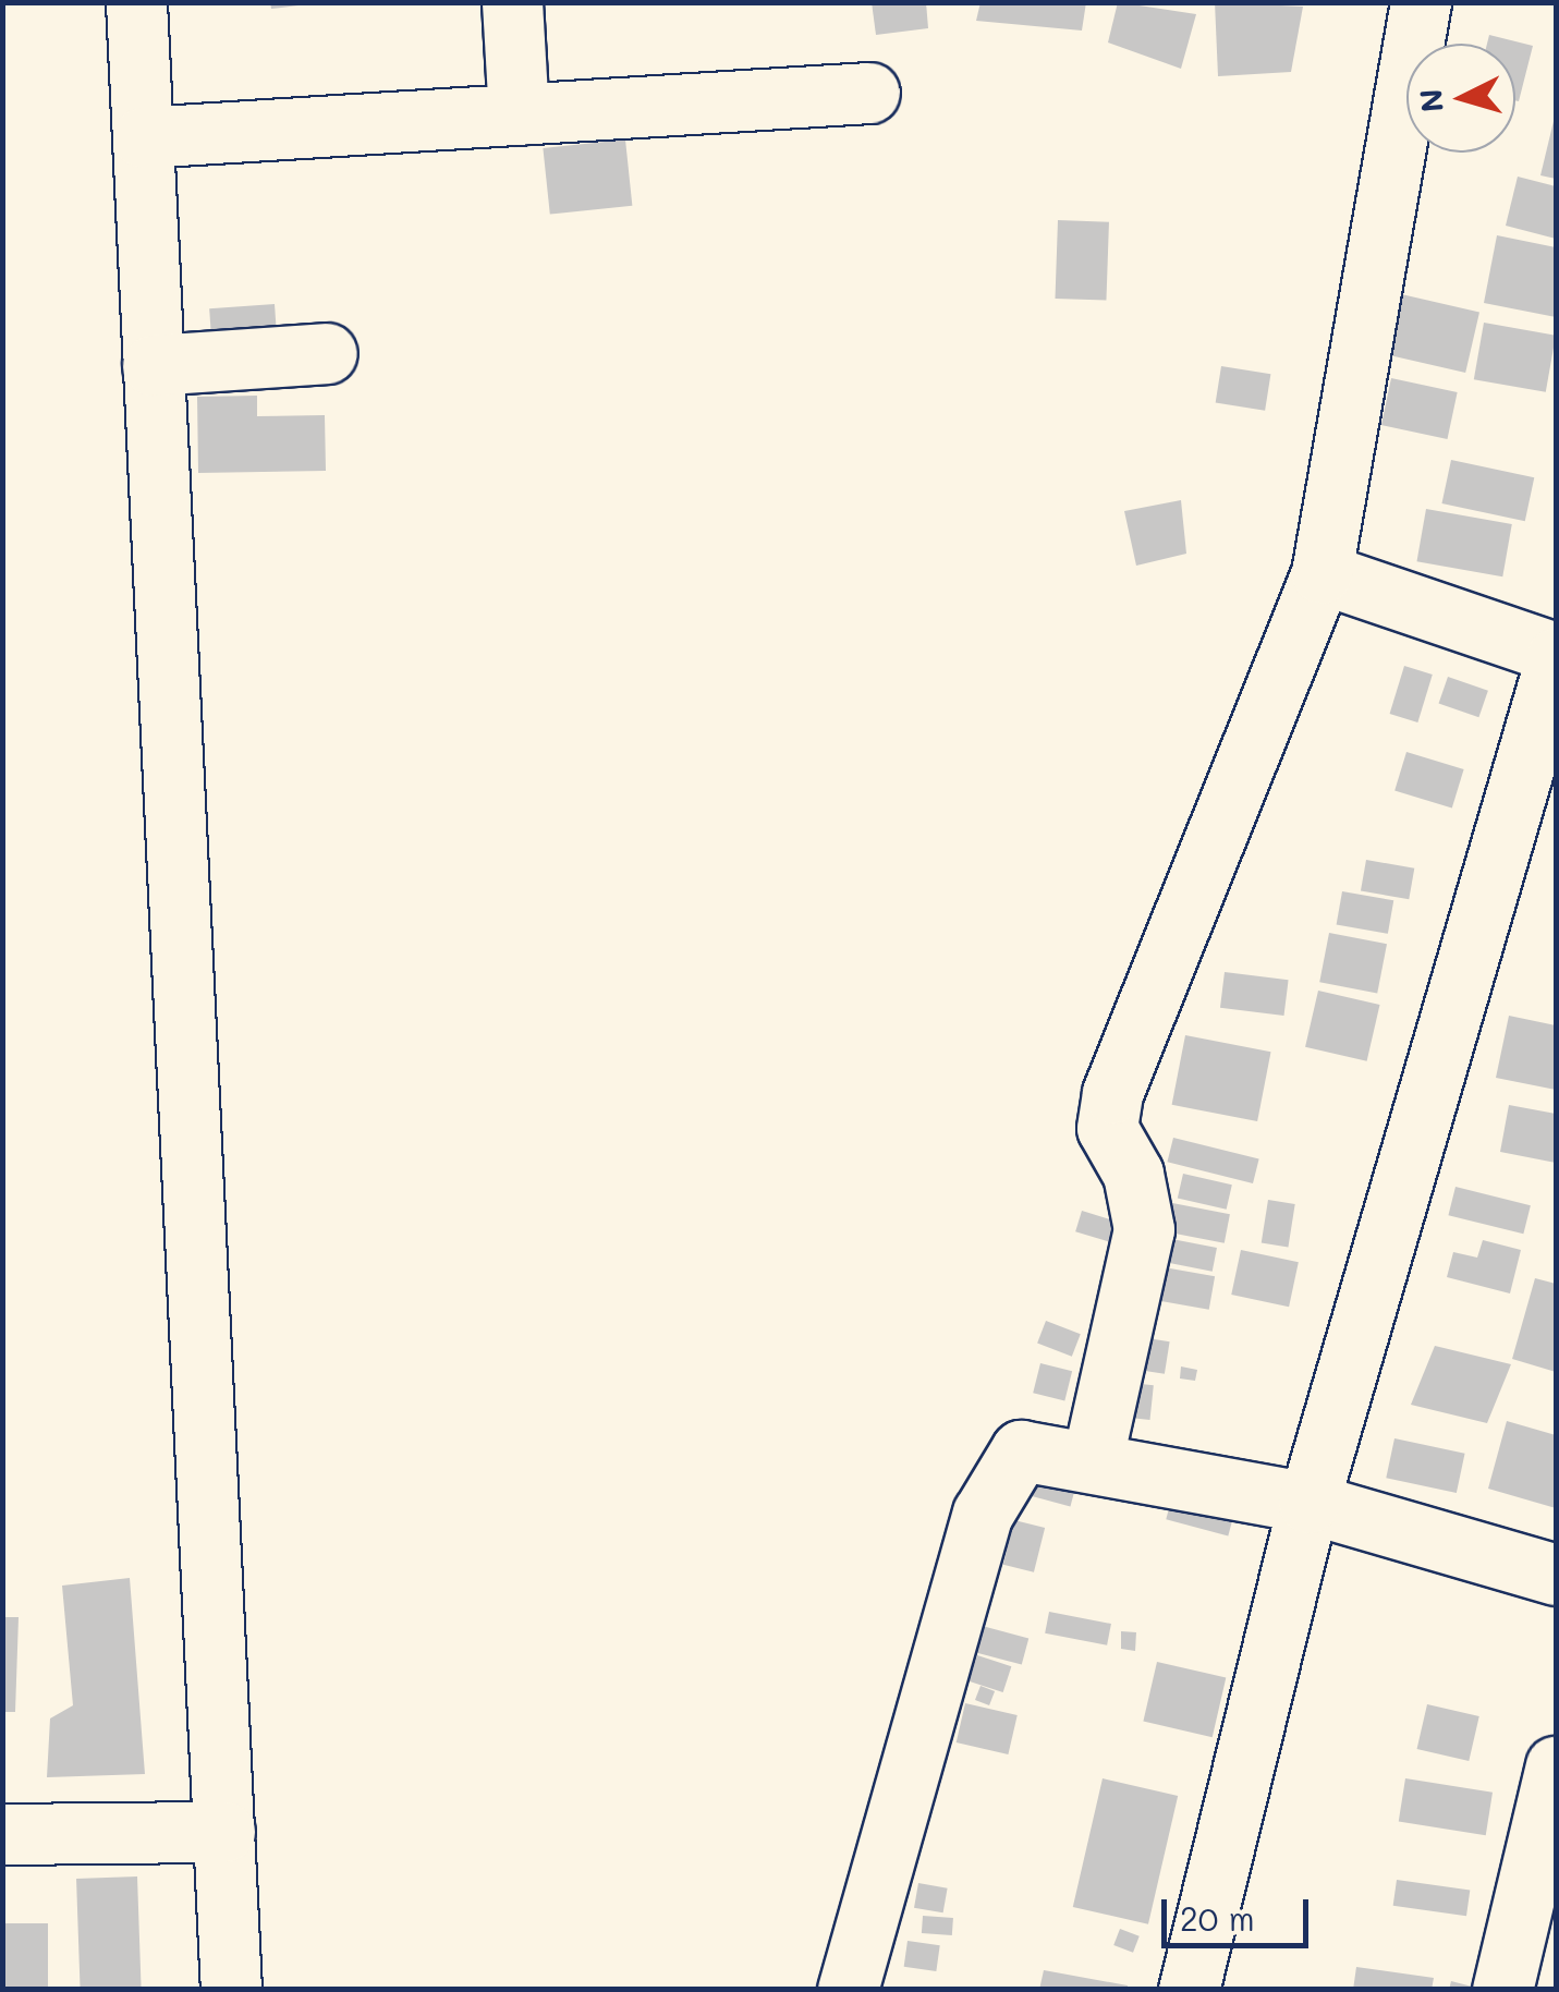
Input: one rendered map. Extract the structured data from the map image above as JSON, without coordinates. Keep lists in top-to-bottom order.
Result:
{
  "scale_bar": "20 m",
  "north": "left"
}
